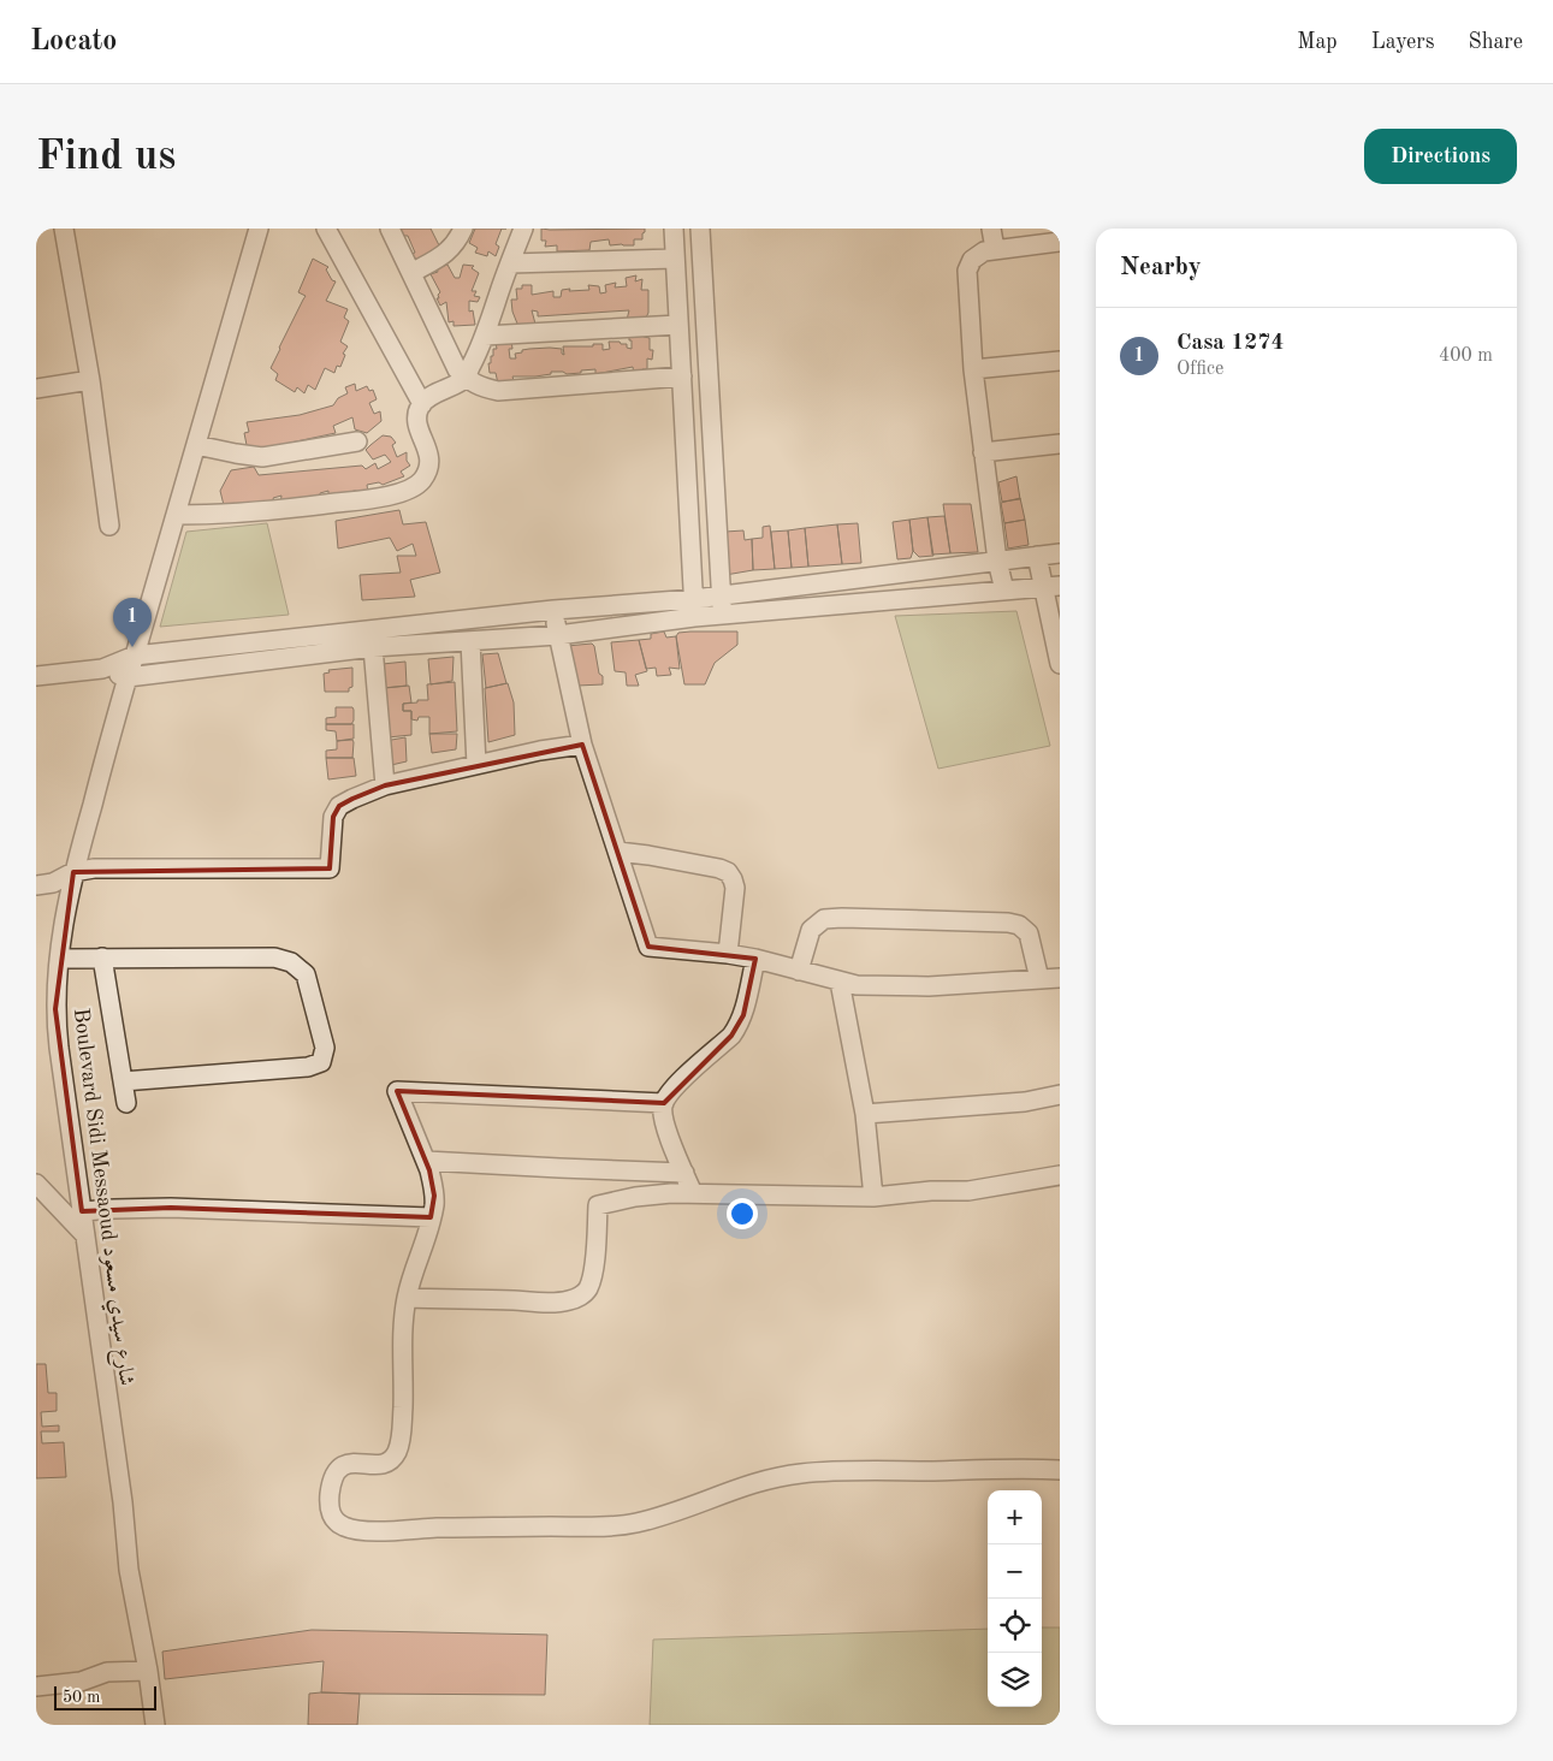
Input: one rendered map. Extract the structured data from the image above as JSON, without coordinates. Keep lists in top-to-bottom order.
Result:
{
  "streets": {
    "street": ["Boulevard Sidi Messaoud شارع سيدي مسعود"]
  },
  "scale_bar": "50 m",
  "page": {
    "header": "Locato",
    "nav": ["Map", "Layers", "Share"],
    "buttons": "Directions",
    "title": "Find us",
    "heading": "Nearby",
    "list": [
      {
        "mark": "1",
        "name": "Casa 1274",
        "note": "Office",
        "value": "400 m"
      }
    ],
    "pins": "1",
    "map_buttons": ["+", "−"],
    "scale": "50 m"
  }
}
